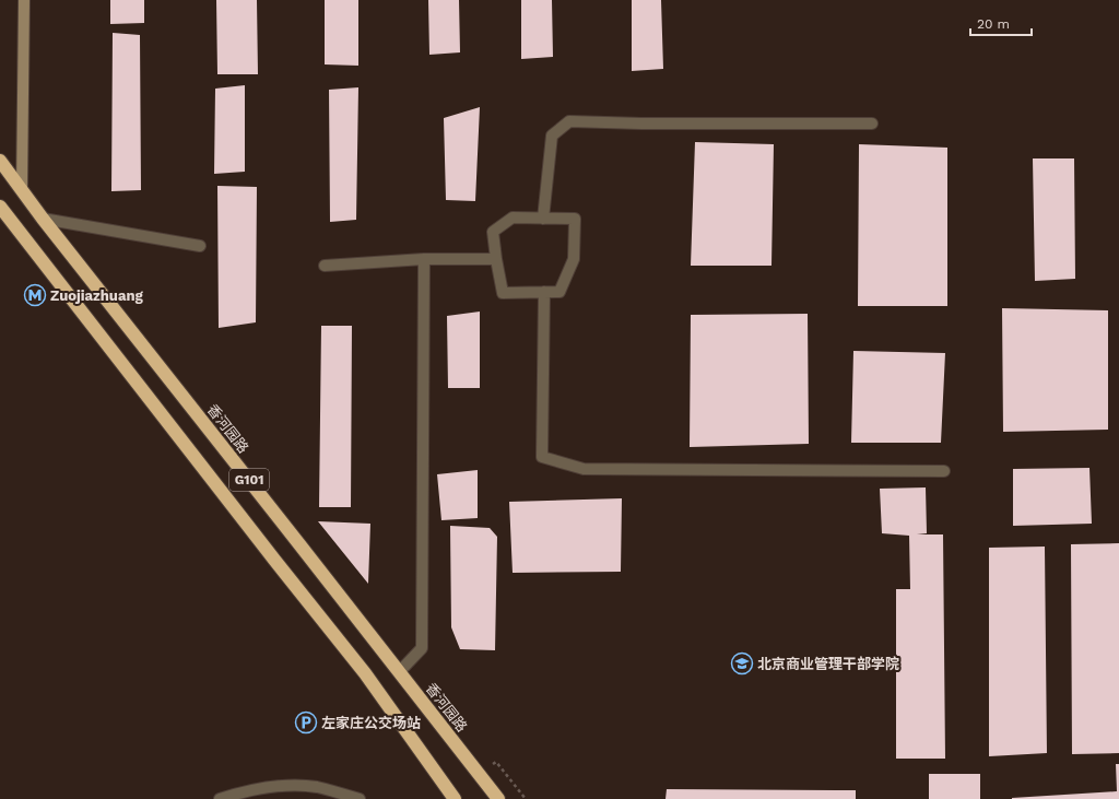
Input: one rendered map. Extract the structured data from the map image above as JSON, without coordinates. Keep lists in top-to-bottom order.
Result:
{
  "streets": {
    "highway": ["香河园路", "G101"]
  },
  "places": {
    "metro station": ["Zuojiazhuang"],
    "school or university": ["北京商业管理干部学院"],
    "parking": ["左家庄公交场站"]
  },
  "scale_bar": "20 m"
}
